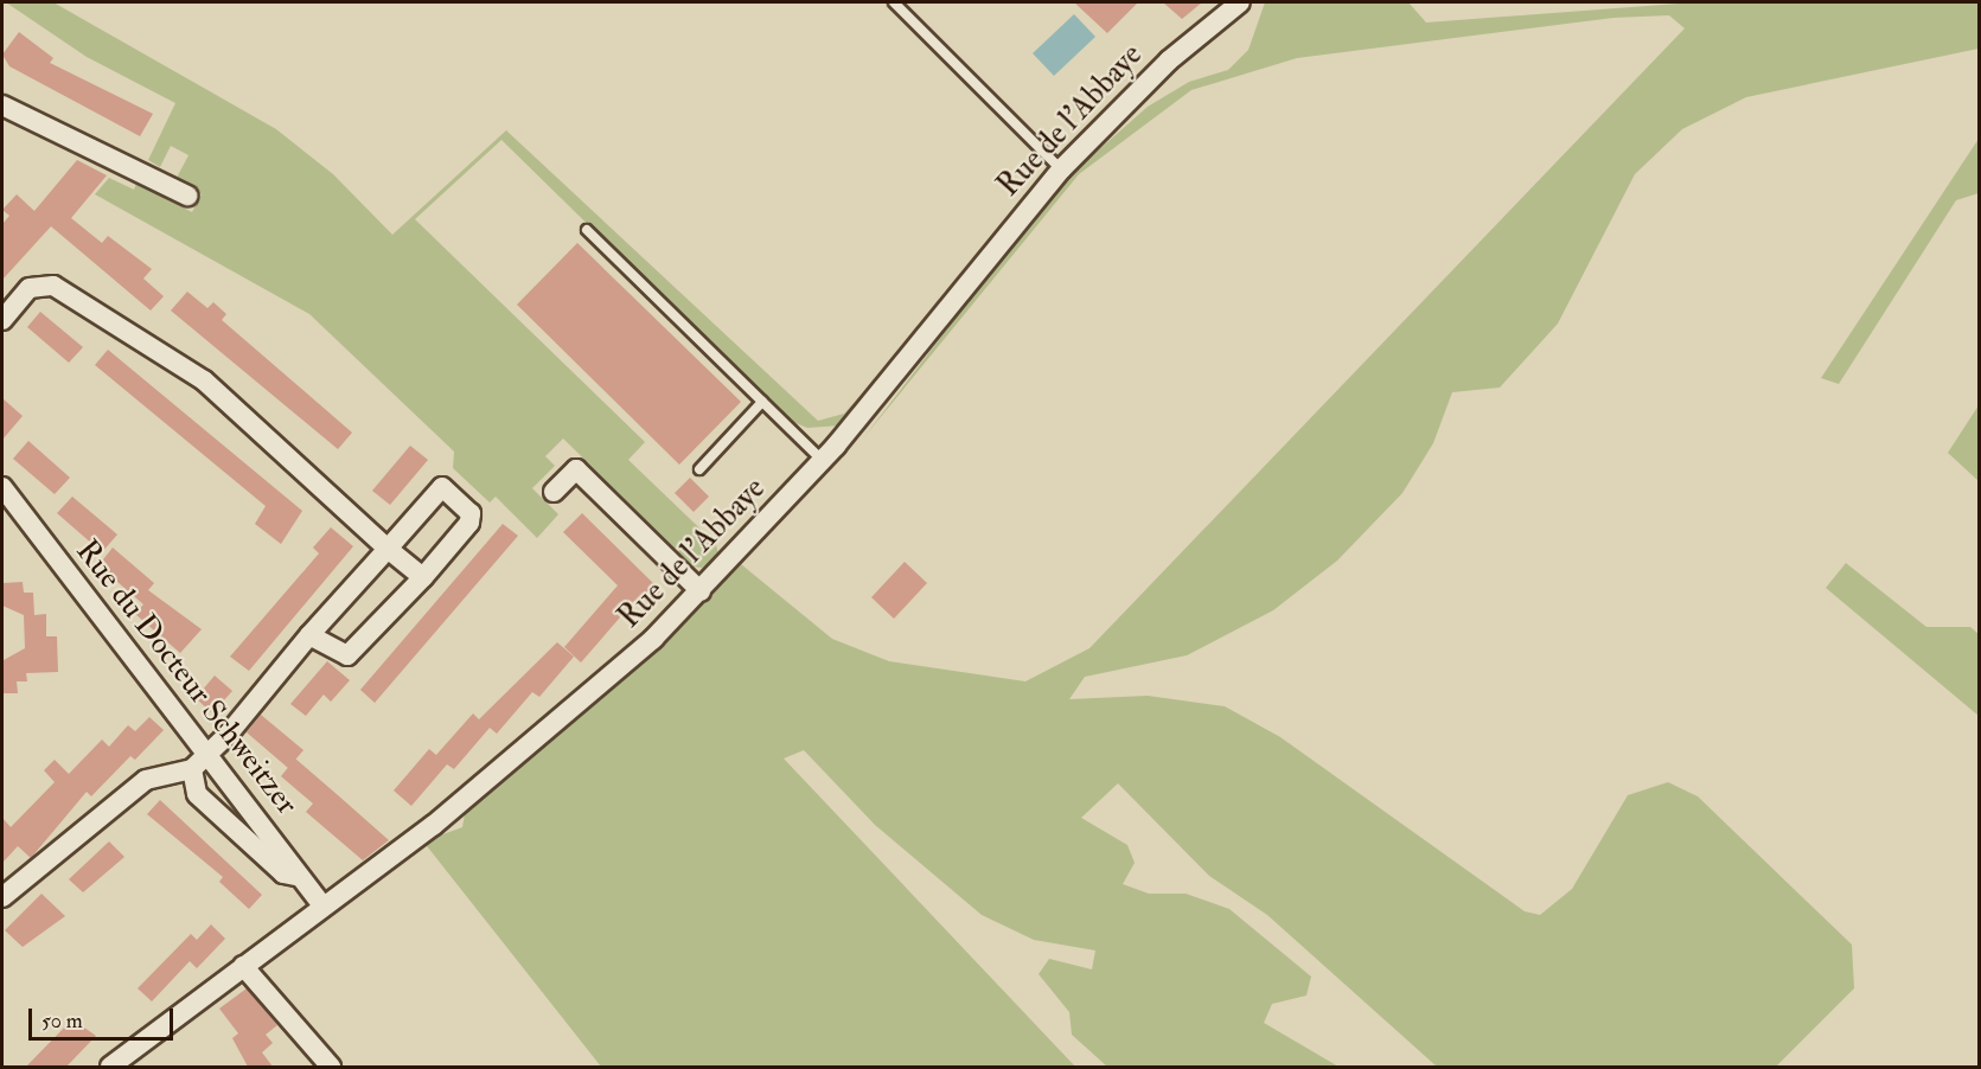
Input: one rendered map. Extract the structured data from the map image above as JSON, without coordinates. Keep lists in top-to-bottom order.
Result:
{
  "streets": {
    "street": ["Rue de l'Abbaye", "Rue du Docteur Schweitzer"]
  },
  "crossings": [
    ["Rue de l'Abbaye", "Rue du Docteur Schweitzer"]
  ],
  "scale_bar": "50 m"
}
